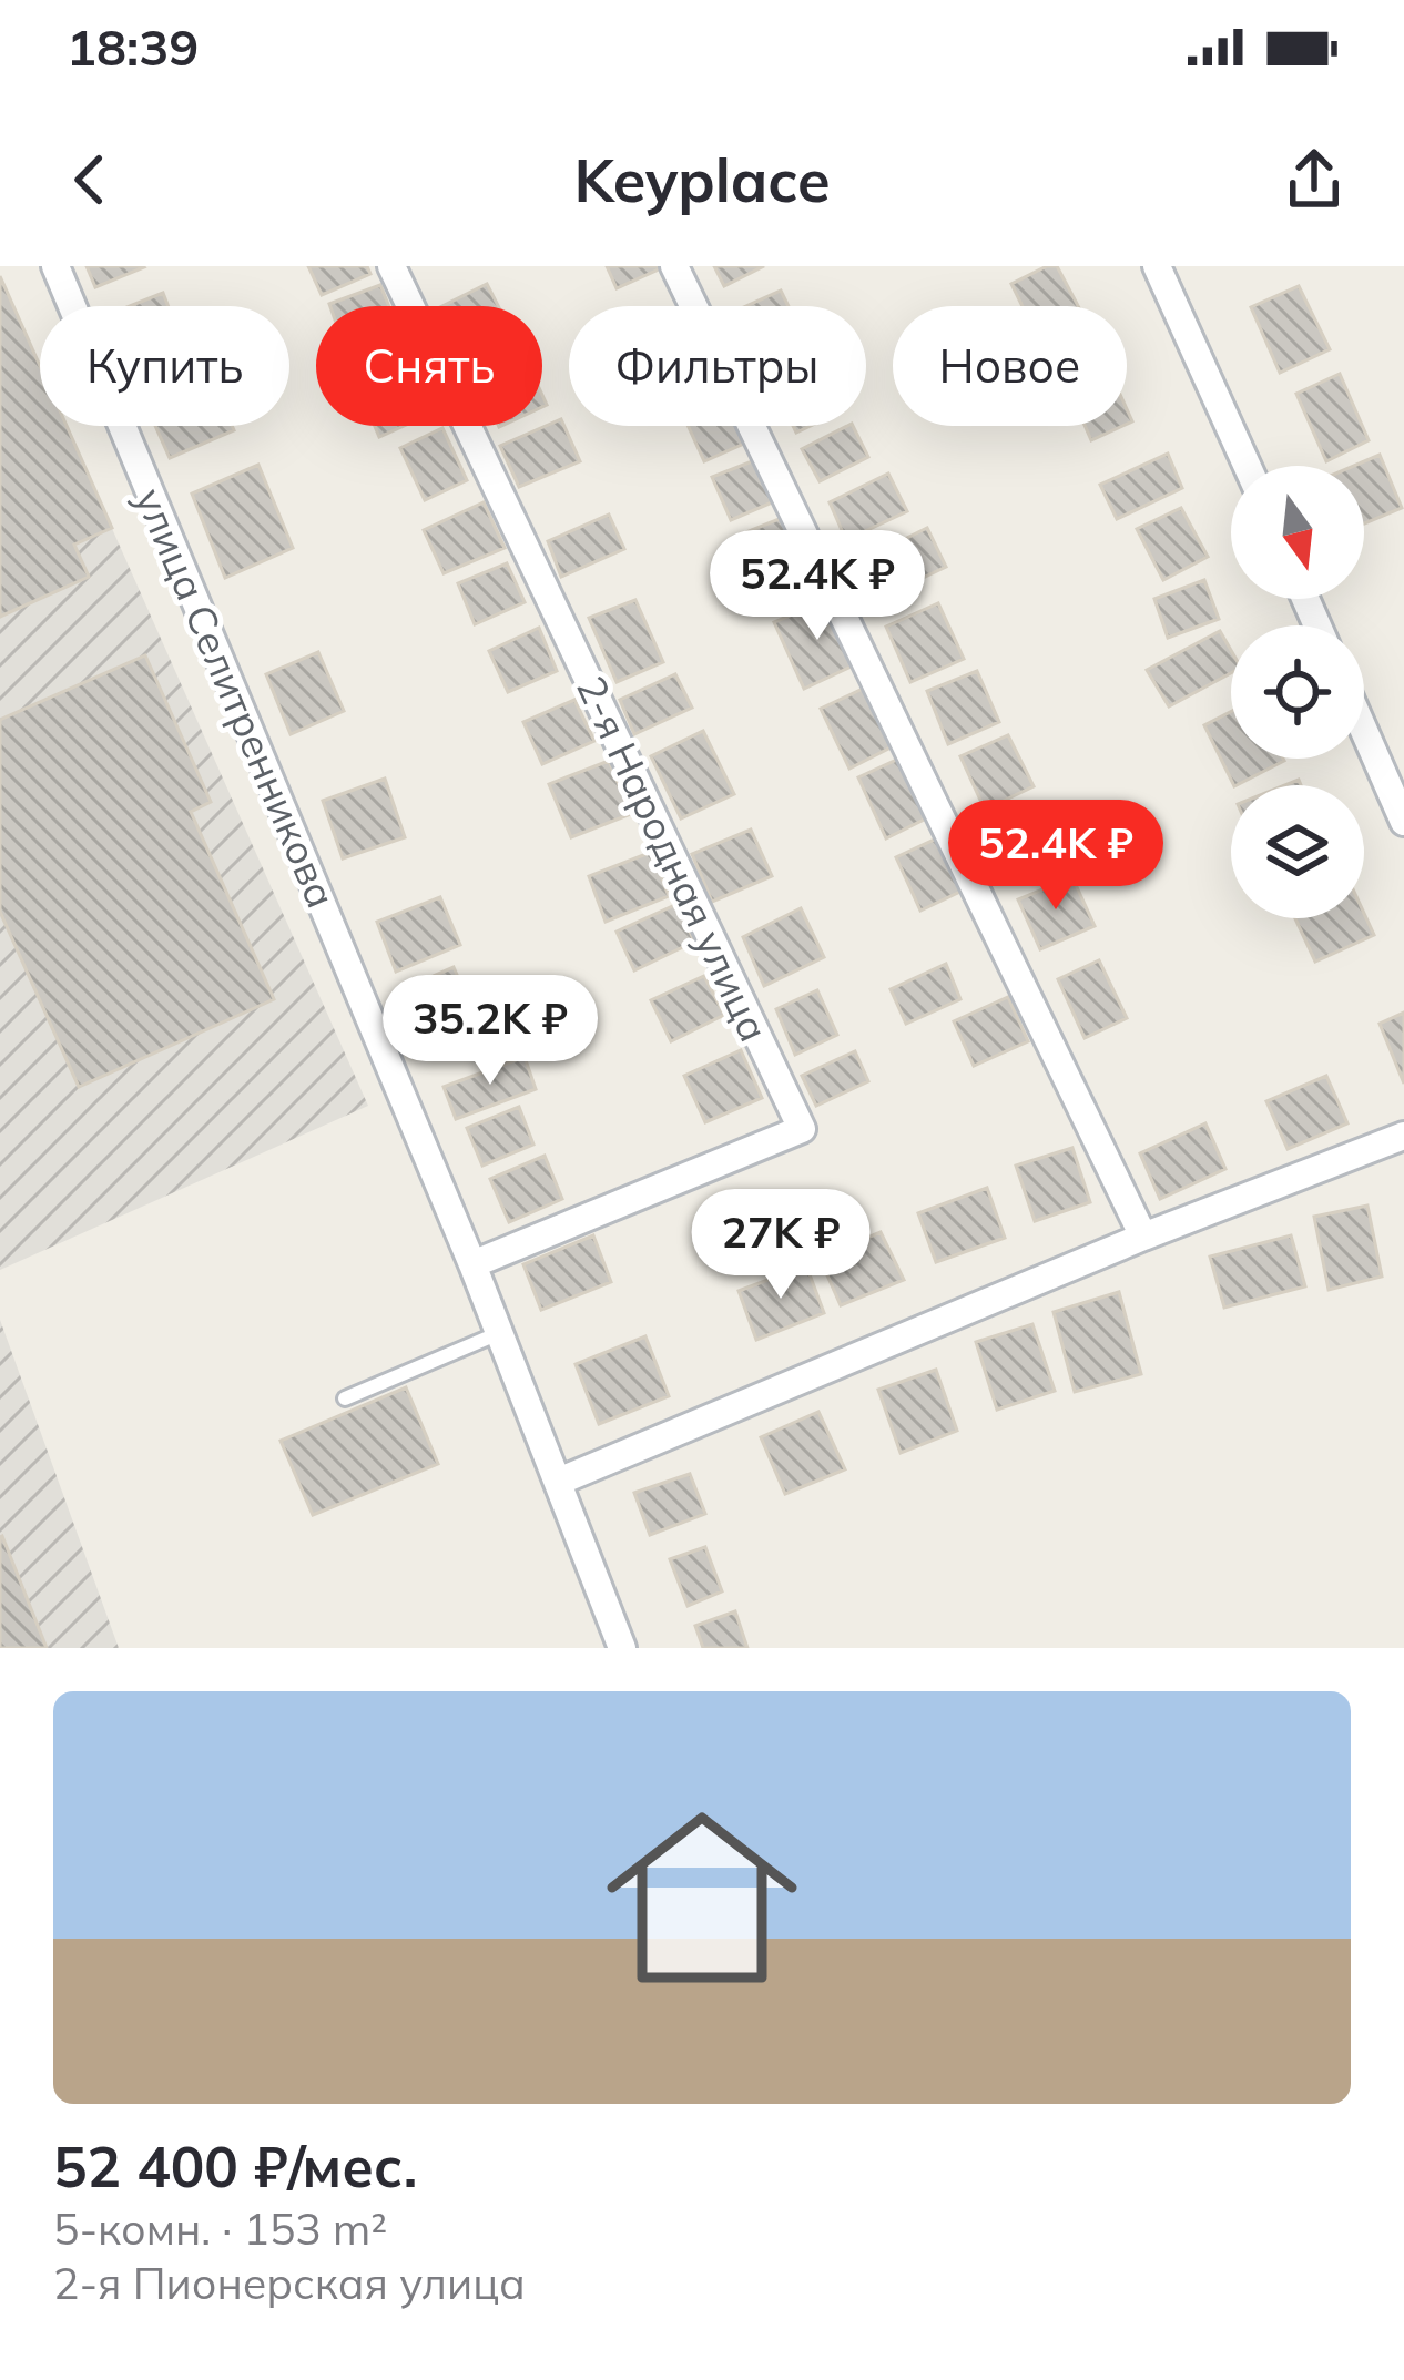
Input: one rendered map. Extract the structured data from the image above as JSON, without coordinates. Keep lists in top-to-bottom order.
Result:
{
  "streets": {
    "street": ["улица Селитренникова", "2-я Народная улица"]
  },
  "crossings": [
    ["улица Селитренникова", "2-я Народная улица"]
  ],
  "north": "bottom",
  "page": {
    "status": "18:39",
    "header": "Keyplace",
    "chip": [
      "Купить",
      "Снять",
      "Фильтры",
      "Новое"
    ],
    "price": [
      "52.4K ₽",
      "52.4K ₽",
      "35.2K ₽",
      "27K ₽"
    ],
    "list": [
      {
        "name": "52 400 ₽/мес.",
        "note": "5-комн. · 153 m² · 2-я Пионерская улица"
      }
    ]
  }
}
